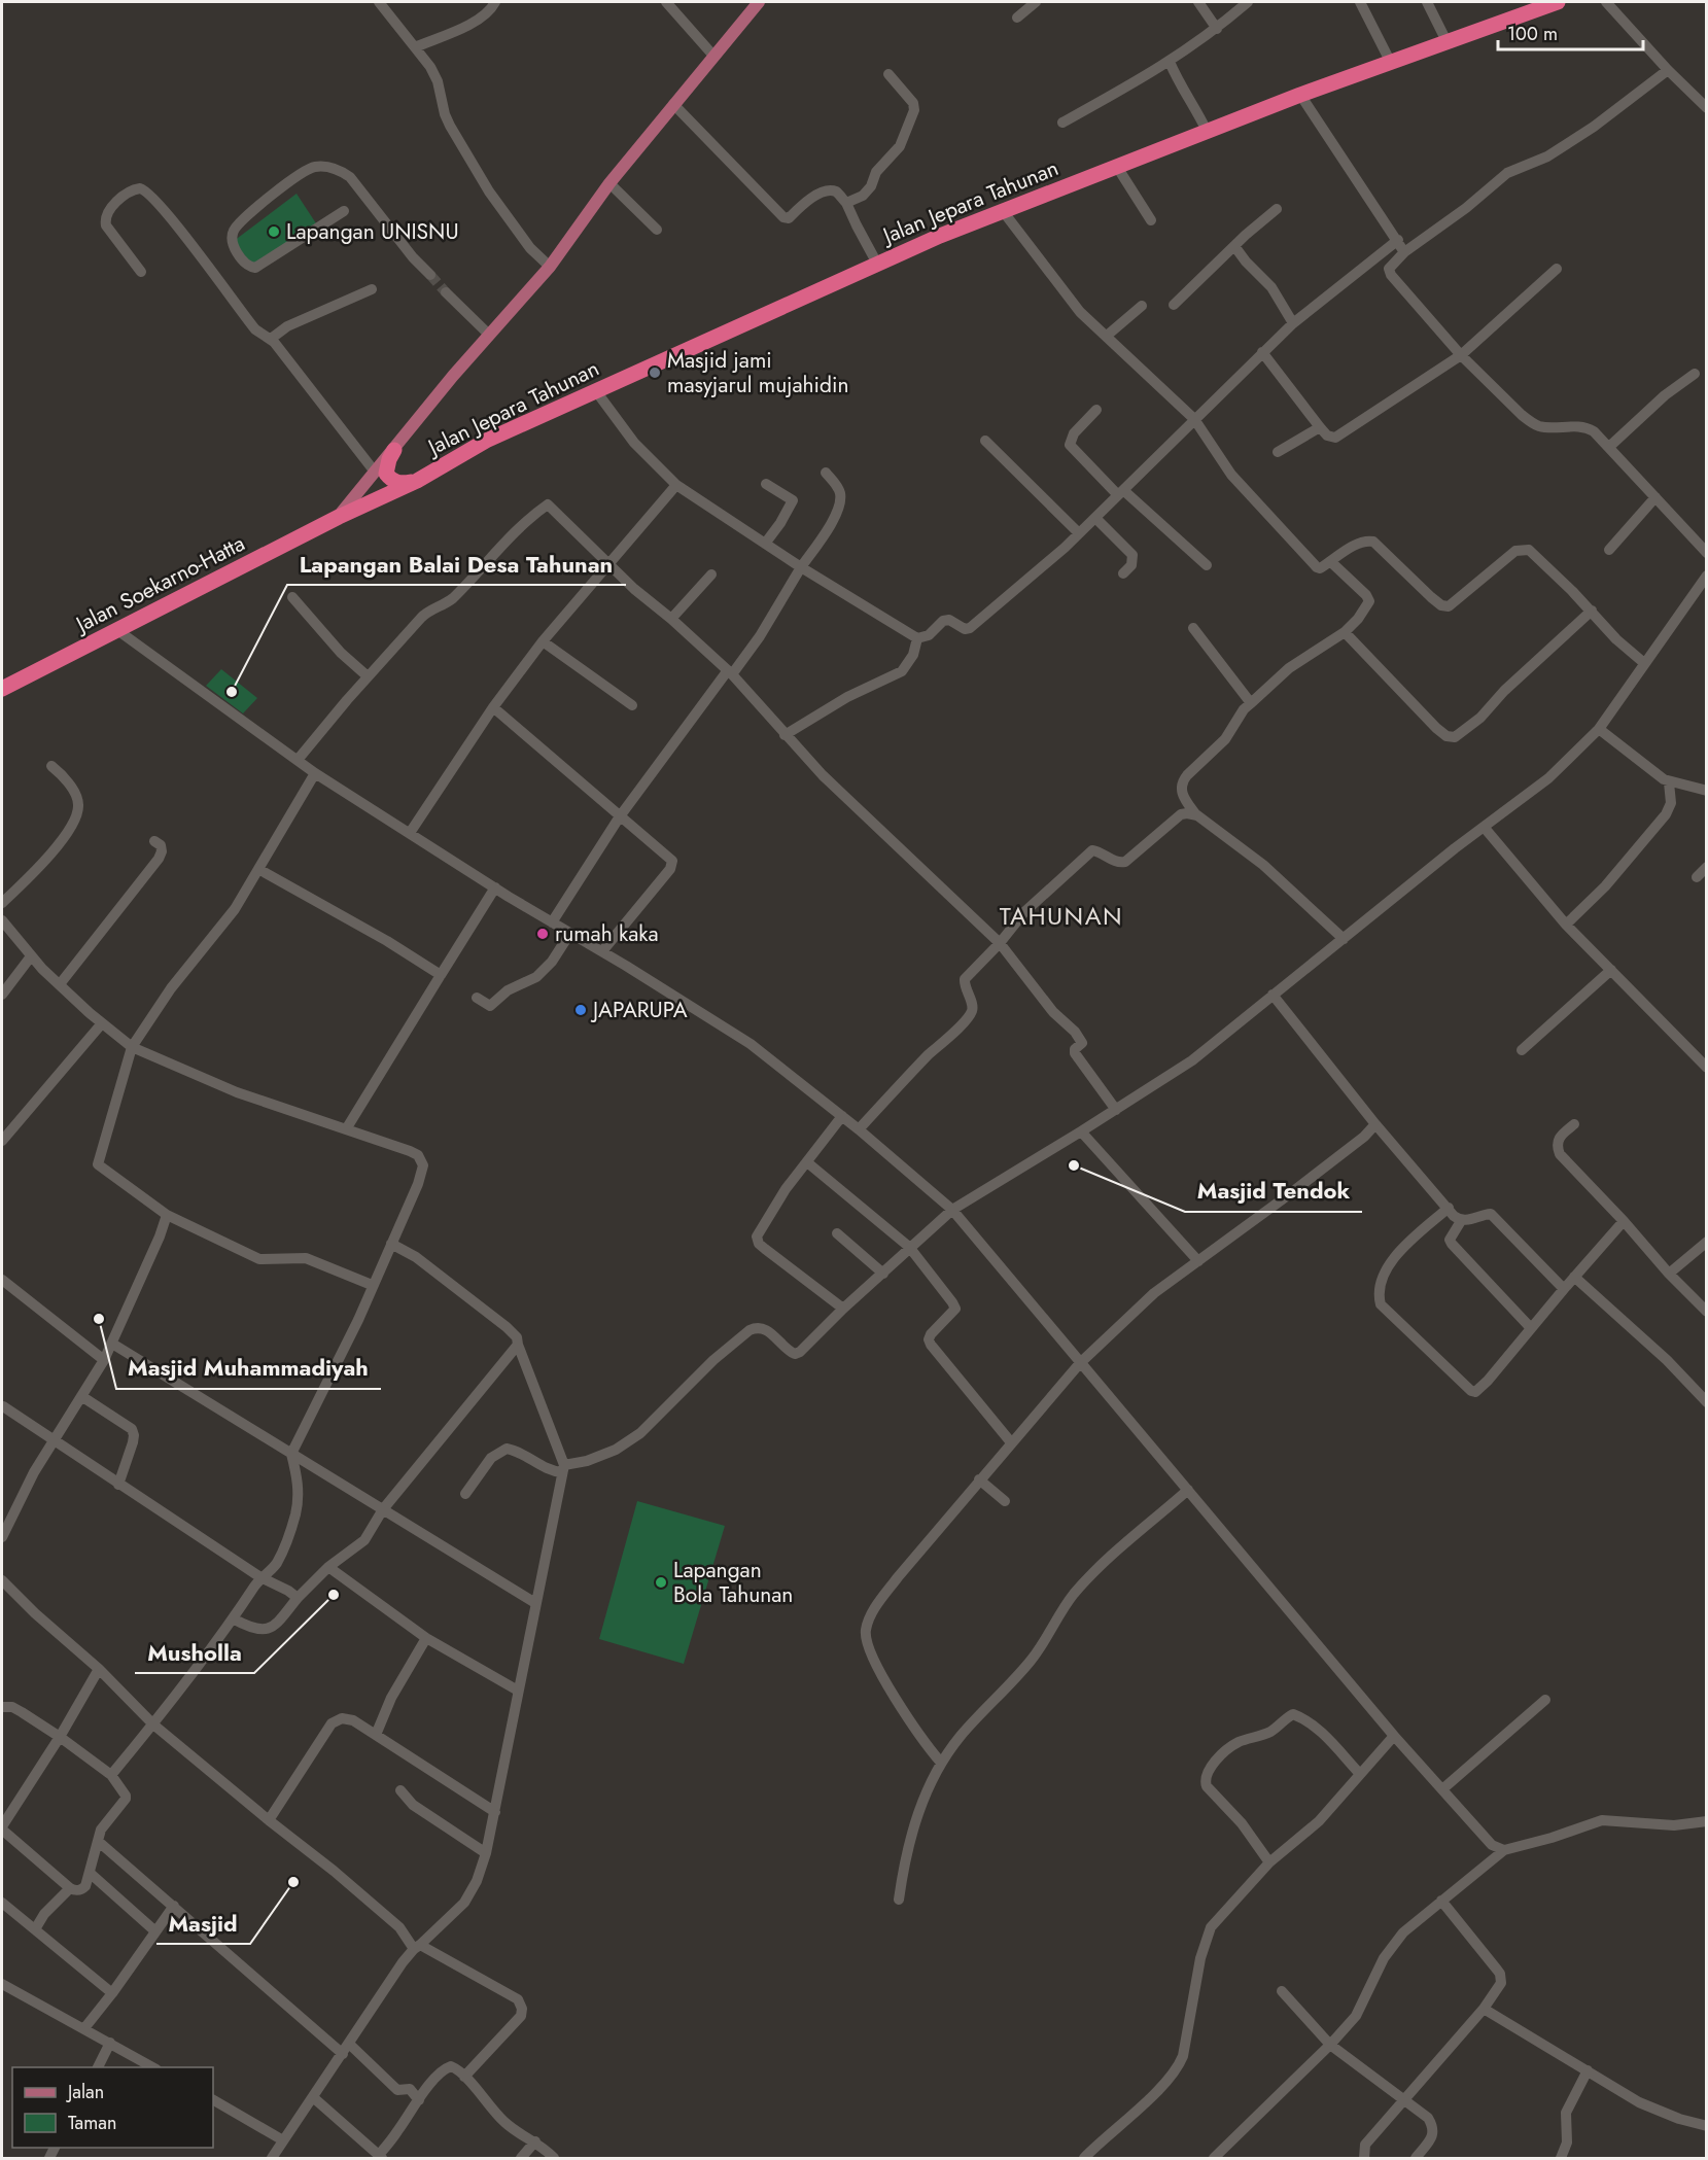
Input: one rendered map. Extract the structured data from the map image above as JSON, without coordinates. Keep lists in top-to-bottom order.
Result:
{
  "streets": {
    "highway": ["Jalan Jepara Tahunan", "Jalan Soekarno-Hatta"]
  },
  "crossings": [
    ["Jalan Jepara Tahunan", "Jalan Soekarno-Hatta"]
  ],
  "districts": ["TAHUNAN"],
  "places": [
    "Lapangan UNISNU",
    "Masjid jami masyjarul mujahidin",
    "Lapangan Balai Desa Tahunan",
    "rumah kaka",
    "JAPARUPA",
    "Masjid Tendok",
    "Masjid Muhammadiyah",
    "Lapangan Bola Tahunan",
    "Musholla",
    "Masjid"
  ],
  "legend": ["Jalan", "Taman"],
  "scale_bar": "100 m"
}
